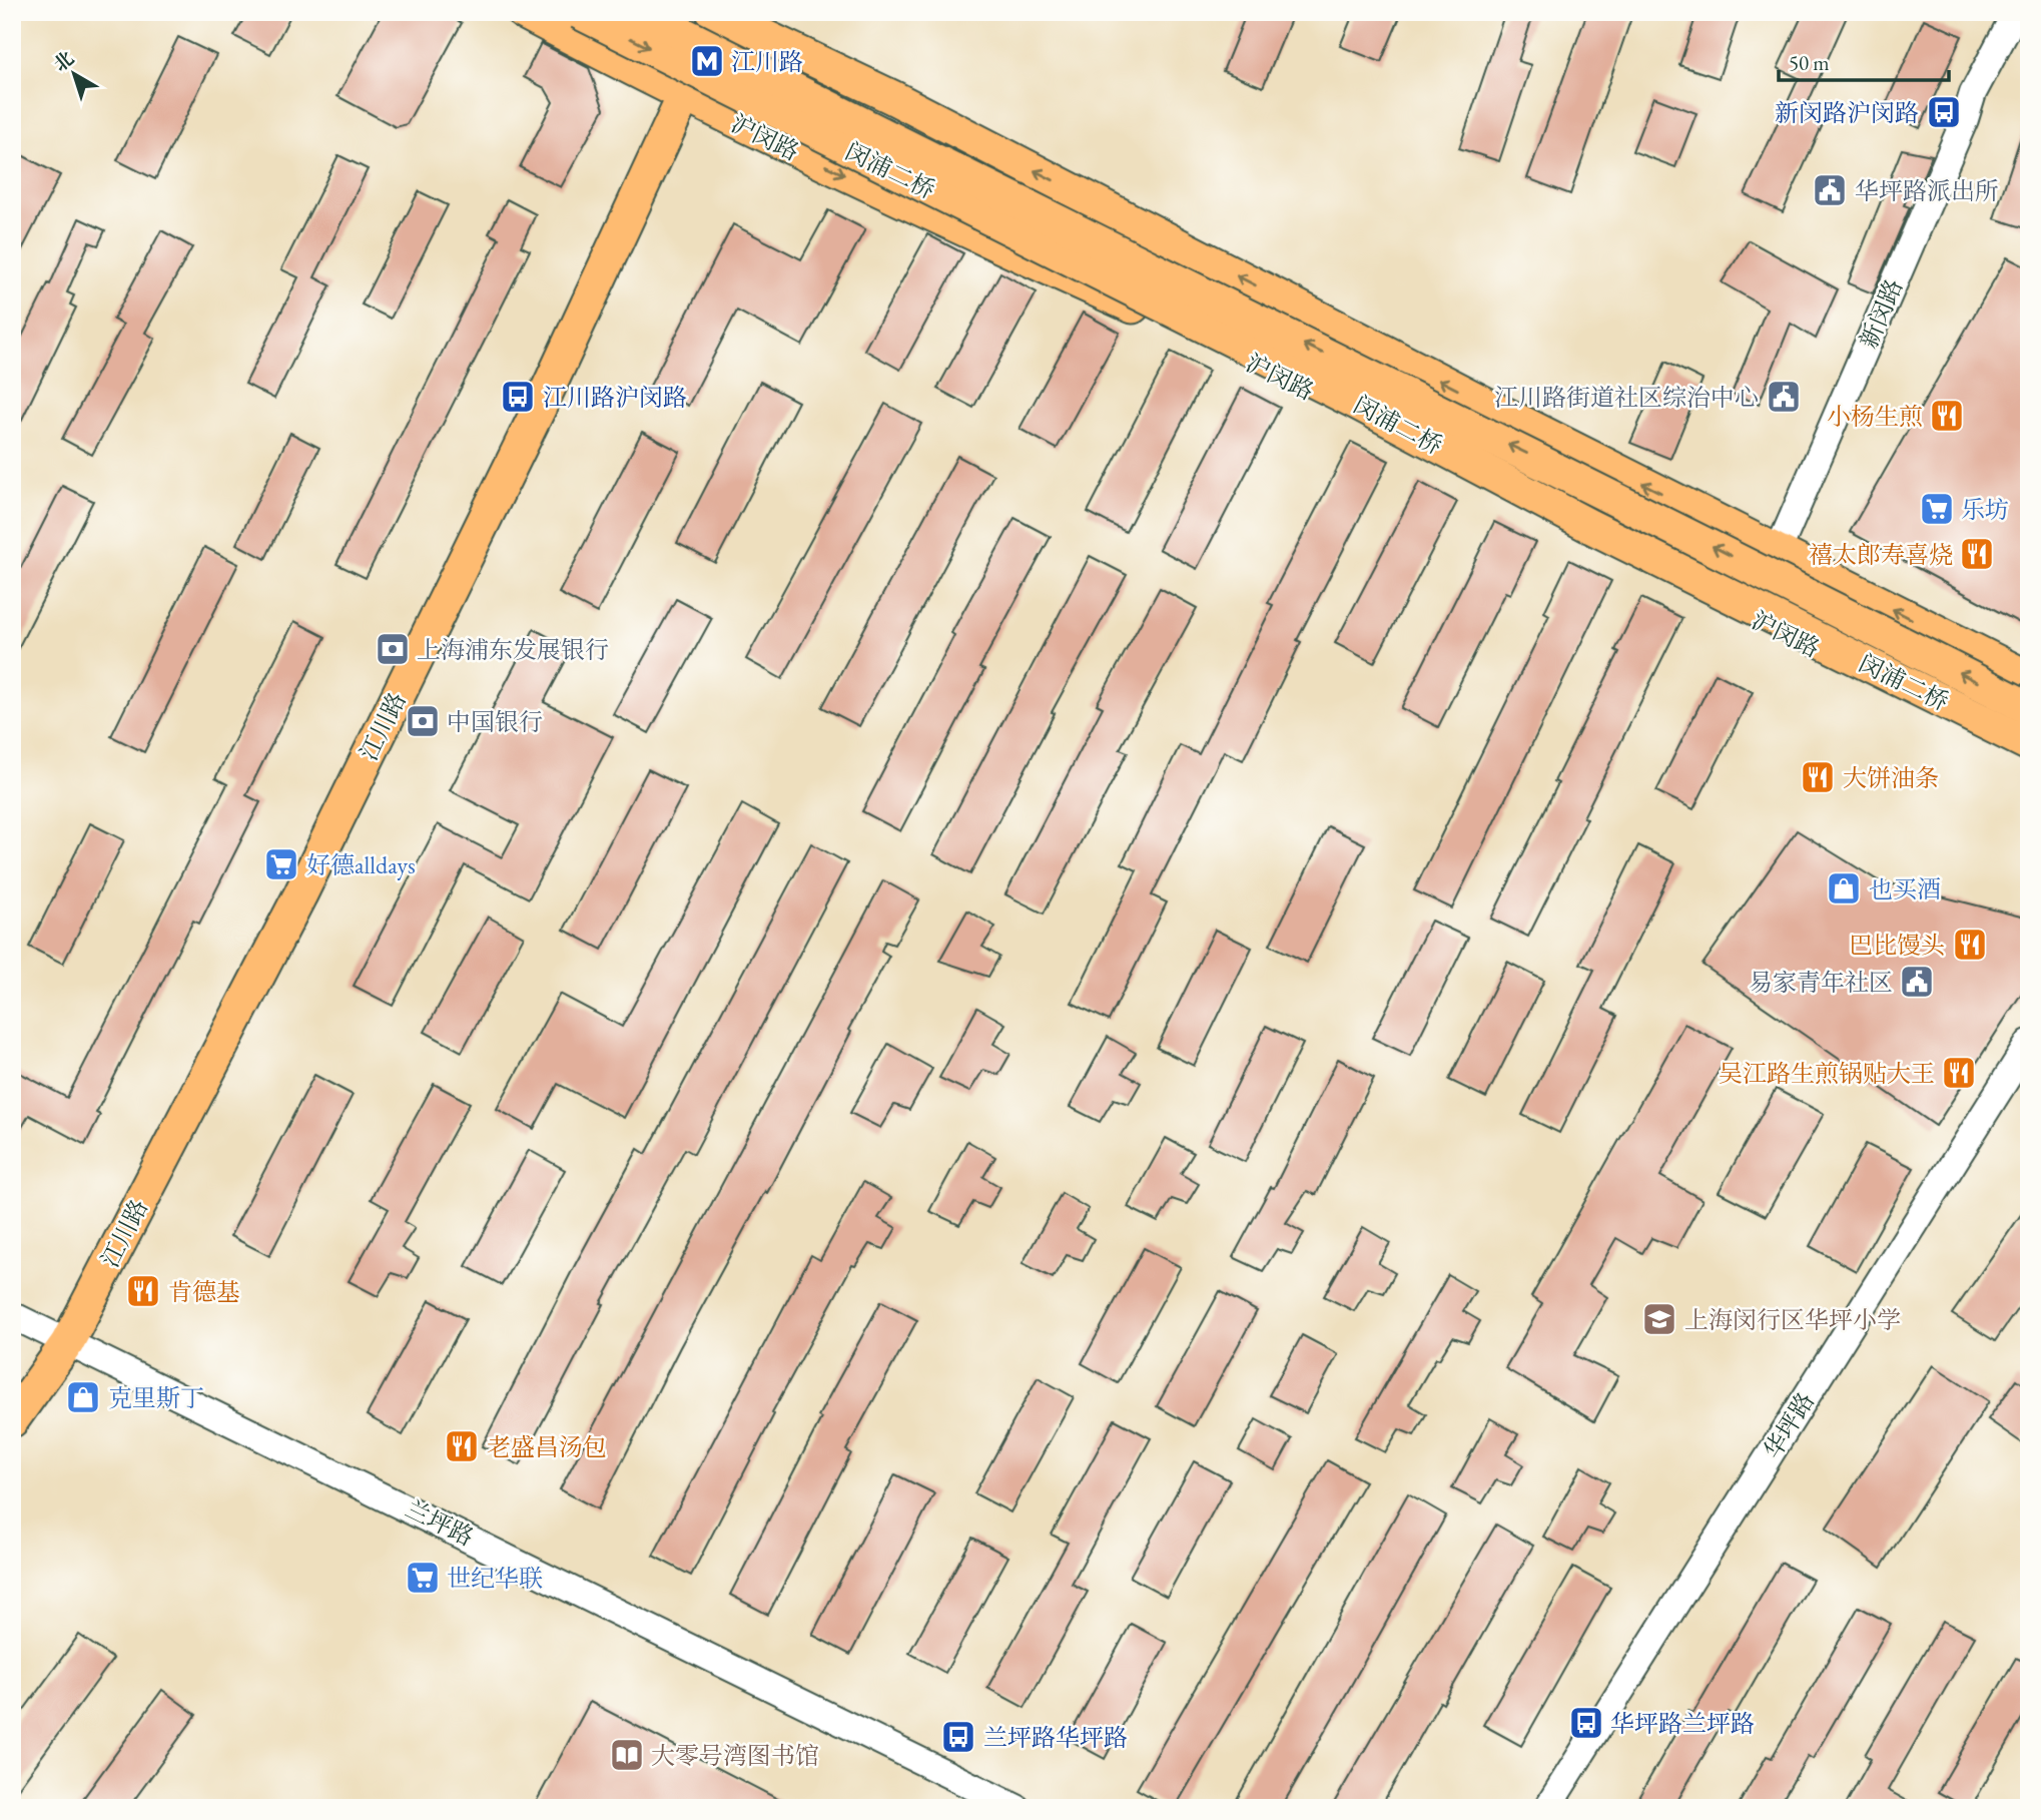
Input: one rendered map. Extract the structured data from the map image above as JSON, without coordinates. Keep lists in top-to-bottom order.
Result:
{
  "streets": {
    "main road": ["沪闵路", "闵浦二桥", "江川路"],
    "street": ["新闵路", "华坪路", "兰坪路"]
  },
  "crossings": [
    ["沪闵路", "新闵路"],
    ["沪闵路", "江川路"],
    ["江川路", "兰坪路"]
  ],
  "places": {
    "metro station": ["江川路"],
    "bus stop": [
      "新闵路沪闵路",
      "江川路沪闵路",
      "华坪路兰坪路",
      "兰坪路华坪路"
    ],
    "public building": ["华坪路派出所", "江川路街道社区综治中心", "易家青年社区"],
    "restaurant": [
      "小杨生煎",
      "禧太郎寿喜烧",
      "大饼油条",
      "巴比馒头",
      "吴江路生煎锅贴大王",
      "肯德基",
      "老盛昌汤包"
    ],
    "supermarket": ["乐坊", "好德alldays", "世纪华联"],
    "bank": ["上海浦东发展银行", "中国银行"],
    "shop": ["也买酒", "克里斯丁"],
    "school or university": ["上海闵行区华坪小学"],
    "library": ["大零号湾图书馆"]
  },
  "scale_bar": "50 m",
  "north": "top left"
}
